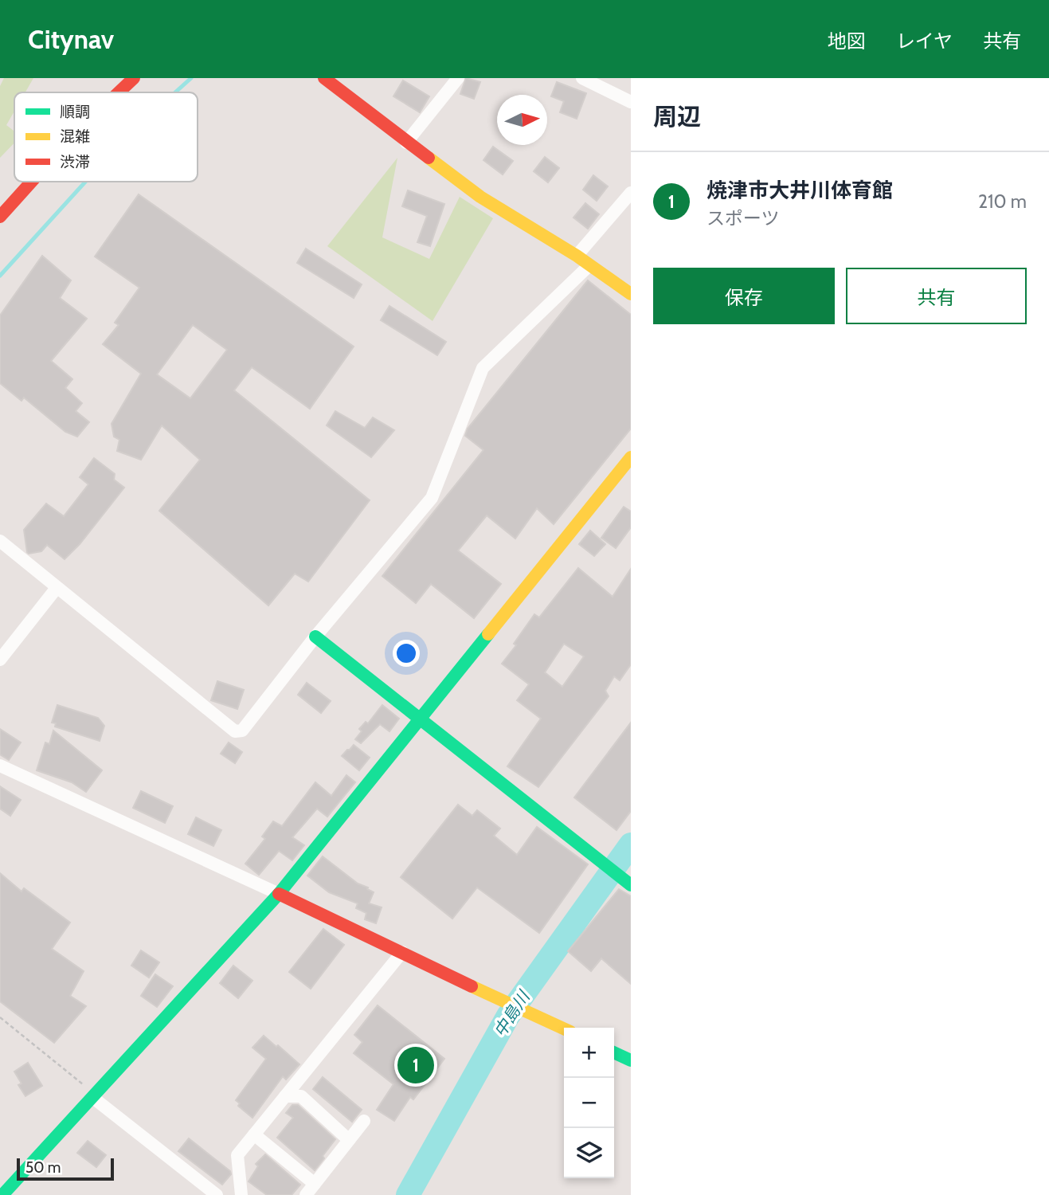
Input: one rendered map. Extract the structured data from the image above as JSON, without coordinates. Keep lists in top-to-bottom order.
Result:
{
  "water": ["中島川"],
  "legend": ["順調", "混雑", "渋滞"],
  "scale_bar": "50 m",
  "north": "right",
  "page": {
    "header": "Citynav",
    "nav": ["地図", "レイヤ", "共有"],
    "heading": "周辺",
    "list": [
      {
        "mark": "1",
        "name": "焼津市大井川体育館",
        "note": "スポーツ",
        "value": "210 m"
      }
    ],
    "buttons": ["保存", "共有"],
    "map_buttons": ["+", "−"],
    "pins": "1",
    "scale": "50 m"
  }
}
